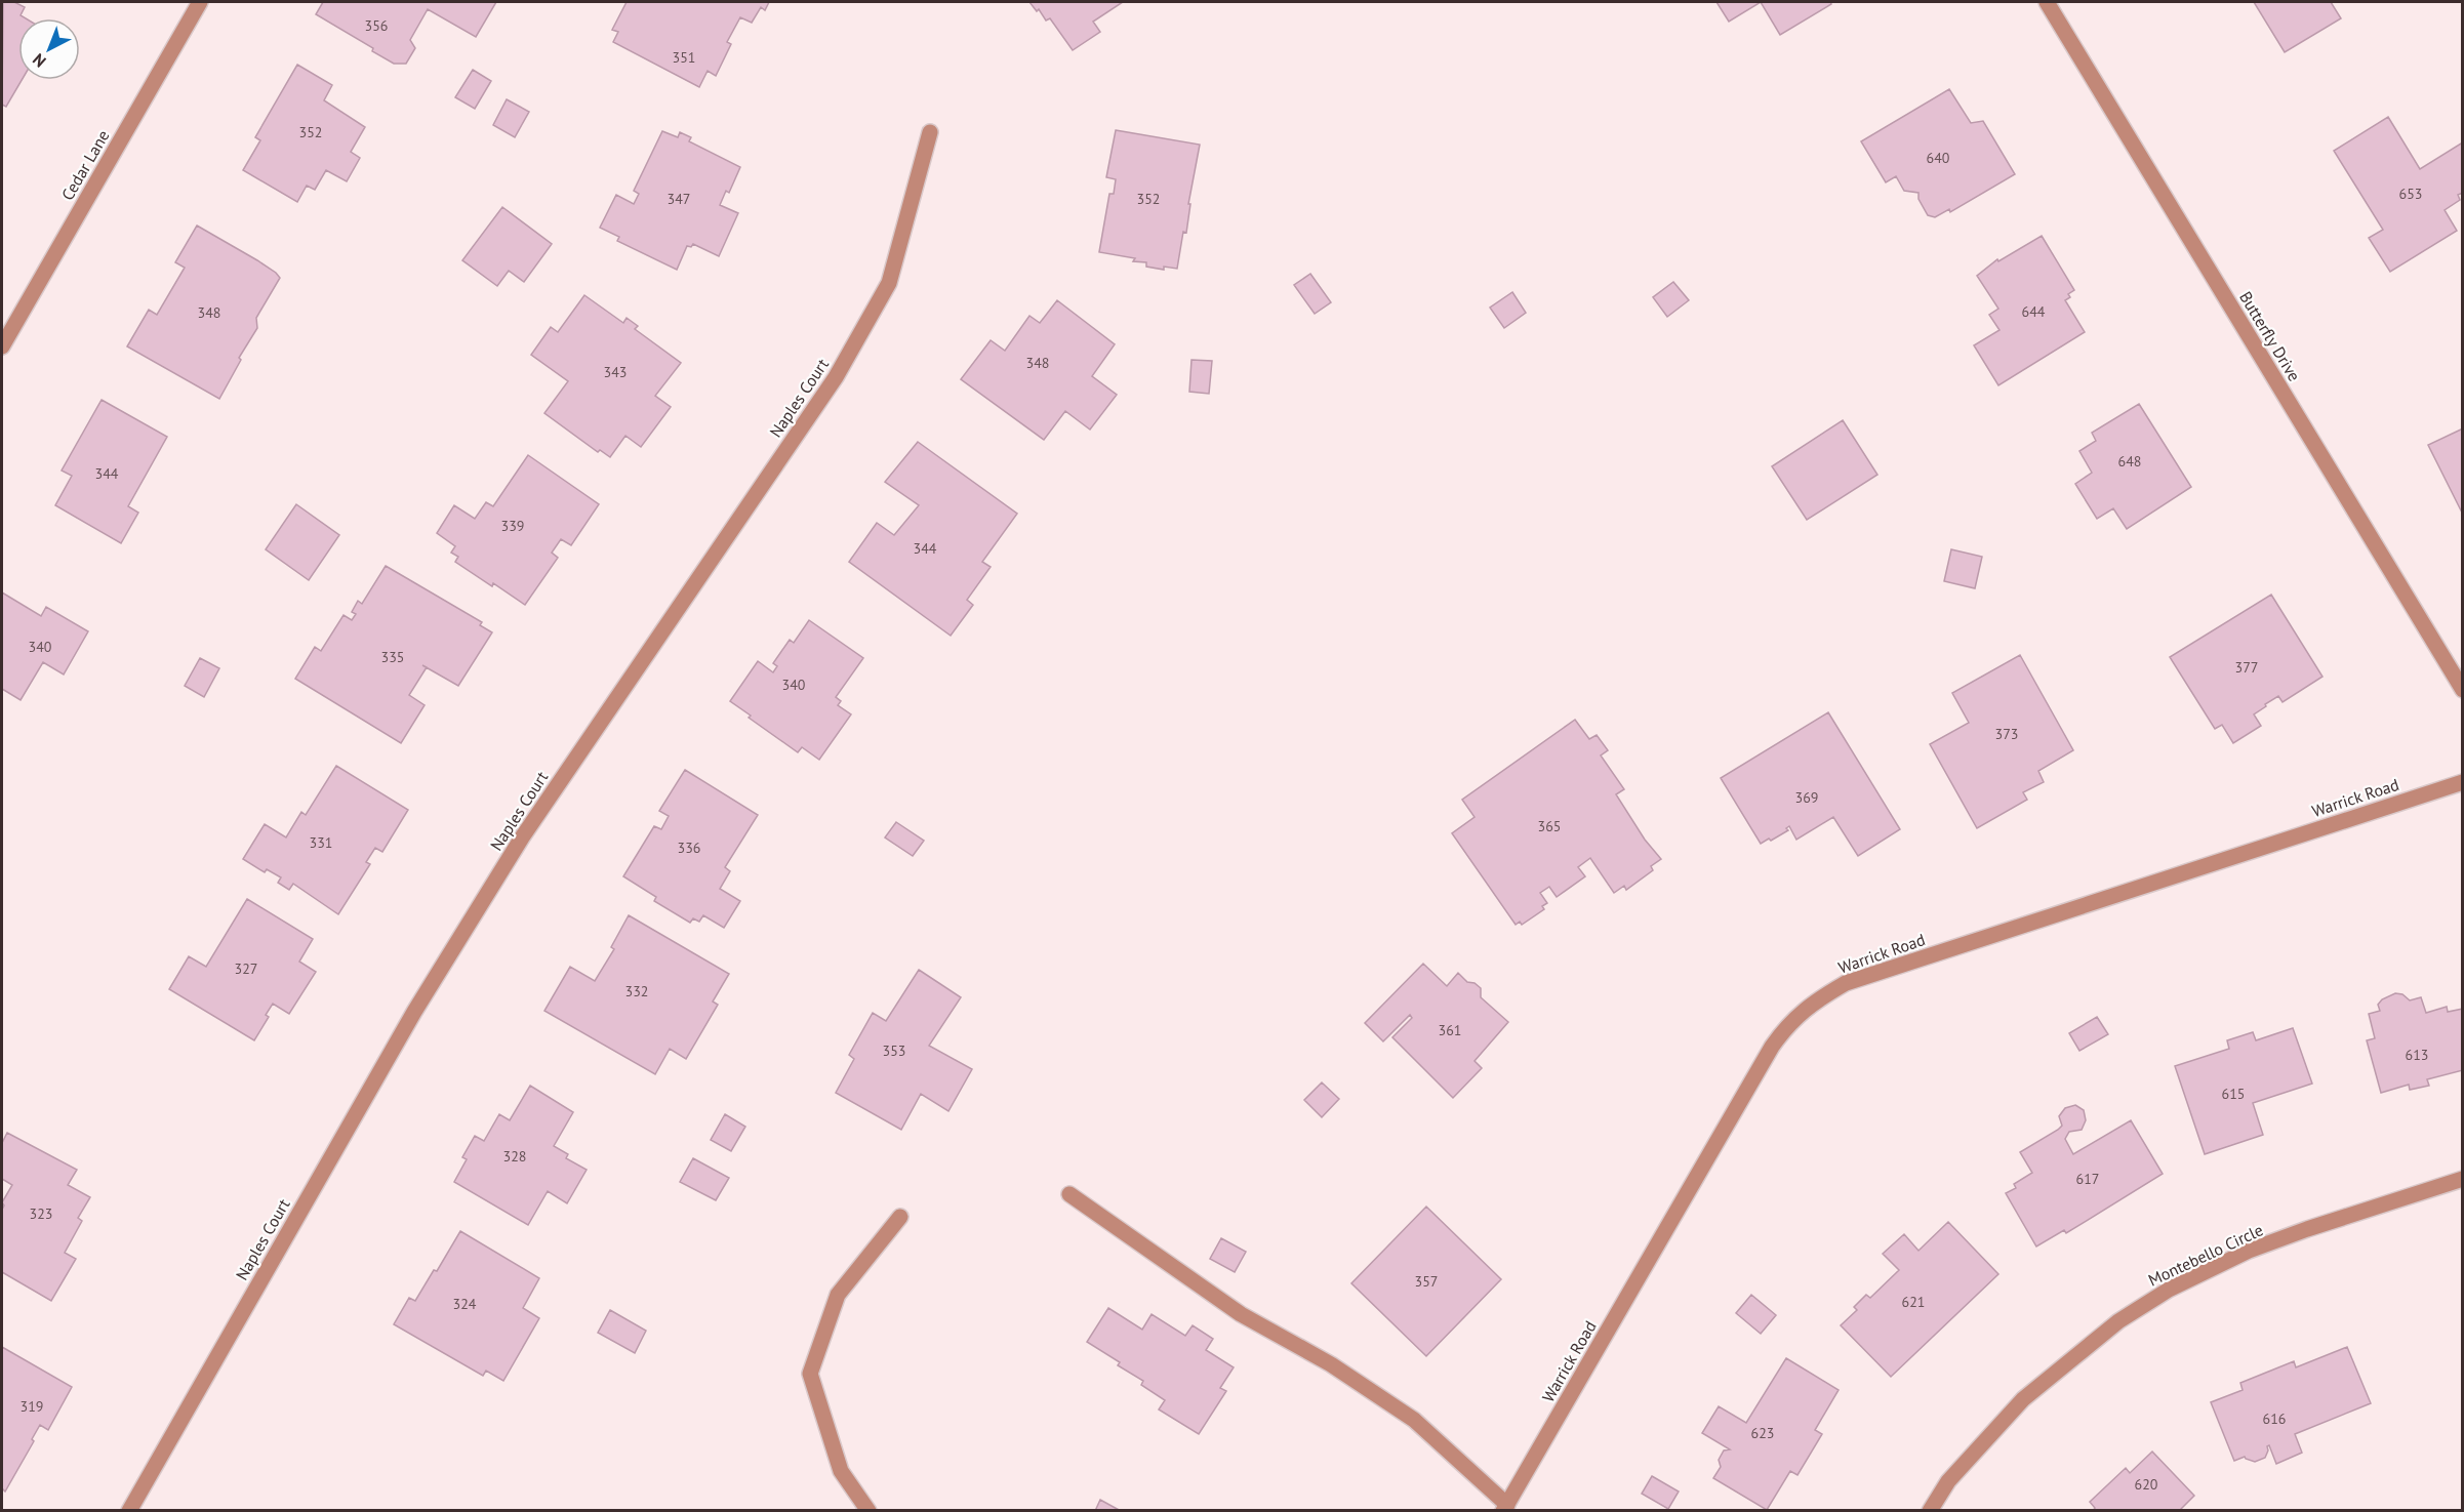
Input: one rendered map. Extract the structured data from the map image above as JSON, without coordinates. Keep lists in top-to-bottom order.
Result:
{
  "streets": {
    "street": [
      "Cedar Lane",
      "Butterfly Drive",
      "Naples Court",
      "Warrick Road",
      "Montebello Circle"
    ]
  },
  "house_numbers": [
    "356",
    "351",
    "352",
    "640",
    "653",
    "347",
    "352",
    "644",
    "348",
    "348",
    "343",
    "648",
    "344",
    "339",
    "344",
    "340",
    "335",
    "377",
    "340",
    "373",
    "369",
    "365",
    "331",
    "336",
    "327",
    "332",
    "361",
    "353",
    "613",
    "615",
    "328",
    "617",
    "323",
    "357",
    "621",
    "324",
    "319",
    "616",
    "623",
    "620"
  ],
  "north": "bottom left"
}
